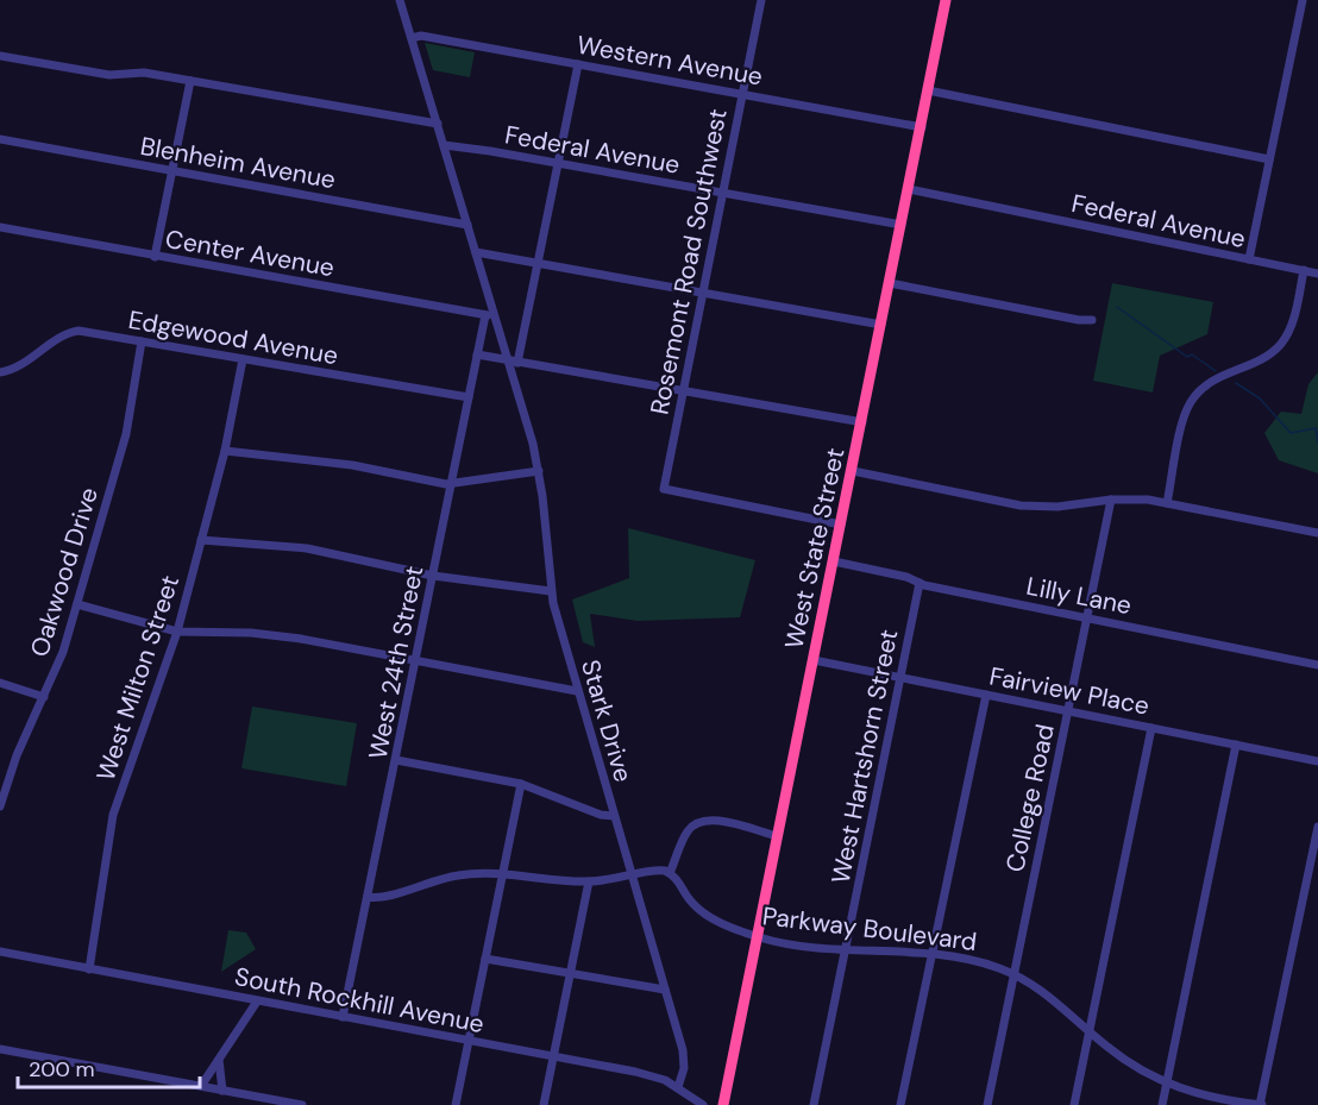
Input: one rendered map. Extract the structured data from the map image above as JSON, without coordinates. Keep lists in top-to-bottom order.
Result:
{
  "streets": {
    "highway": ["West State Street"],
    "street": [
      "Western Avenue",
      "Federal Avenue",
      "Blenheim Avenue",
      "Center Avenue",
      "Rosemont Road Southwest",
      "Edgewood Avenue",
      "Oakwood Drive",
      "Lilly Lane",
      "West 24th Street",
      "West Milton Street",
      "Fairview Place",
      "Stark Drive",
      "West Hartshorn Street",
      "College Road",
      "Parkway Boulevard",
      "South Rockhill Avenue"
    ]
  },
  "crossings": [
    ["Western Avenue", "Rosemont Road Southwest"],
    ["Western Avenue", "West State Street"],
    ["Western Avenue", "Stark Drive"],
    ["Federal Avenue", "Rosemont Road Southwest"],
    ["Federal Avenue", "West State Street"],
    ["Federal Avenue", "Stark Drive"],
    ["Blenheim Avenue", "Stark Drive"],
    ["Center Avenue", "West 24th Street"],
    ["Center Avenue", "Stark Drive"],
    ["Rosemont Road Southwest", "West State Street"],
    ["Edgewood Avenue", "Oakwood Drive"],
    ["Edgewood Avenue", "West 24th Street"],
    ["Edgewood Avenue", "West Milton Street"],
    ["West State Street", "Lilly Lane"],
    ["West State Street", "Fairview Place"],
    ["West State Street", "Parkway Boulevard"],
    ["Lilly Lane", "West Hartshorn Street"],
    ["Lilly Lane", "College Road"],
    ["West 24th Street", "Stark Drive"],
    ["West 24th Street", "South Rockhill Avenue"],
    ["West Milton Street", "South Rockhill Avenue"],
    ["Fairview Place", "West Hartshorn Street"],
    ["Fairview Place", "College Road"],
    ["Stark Drive", "South Rockhill Avenue"],
    ["West Hartshorn Street", "Parkway Boulevard"],
    ["College Road", "Parkway Boulevard"]
  ],
  "scale_bar": "200 m"
}
